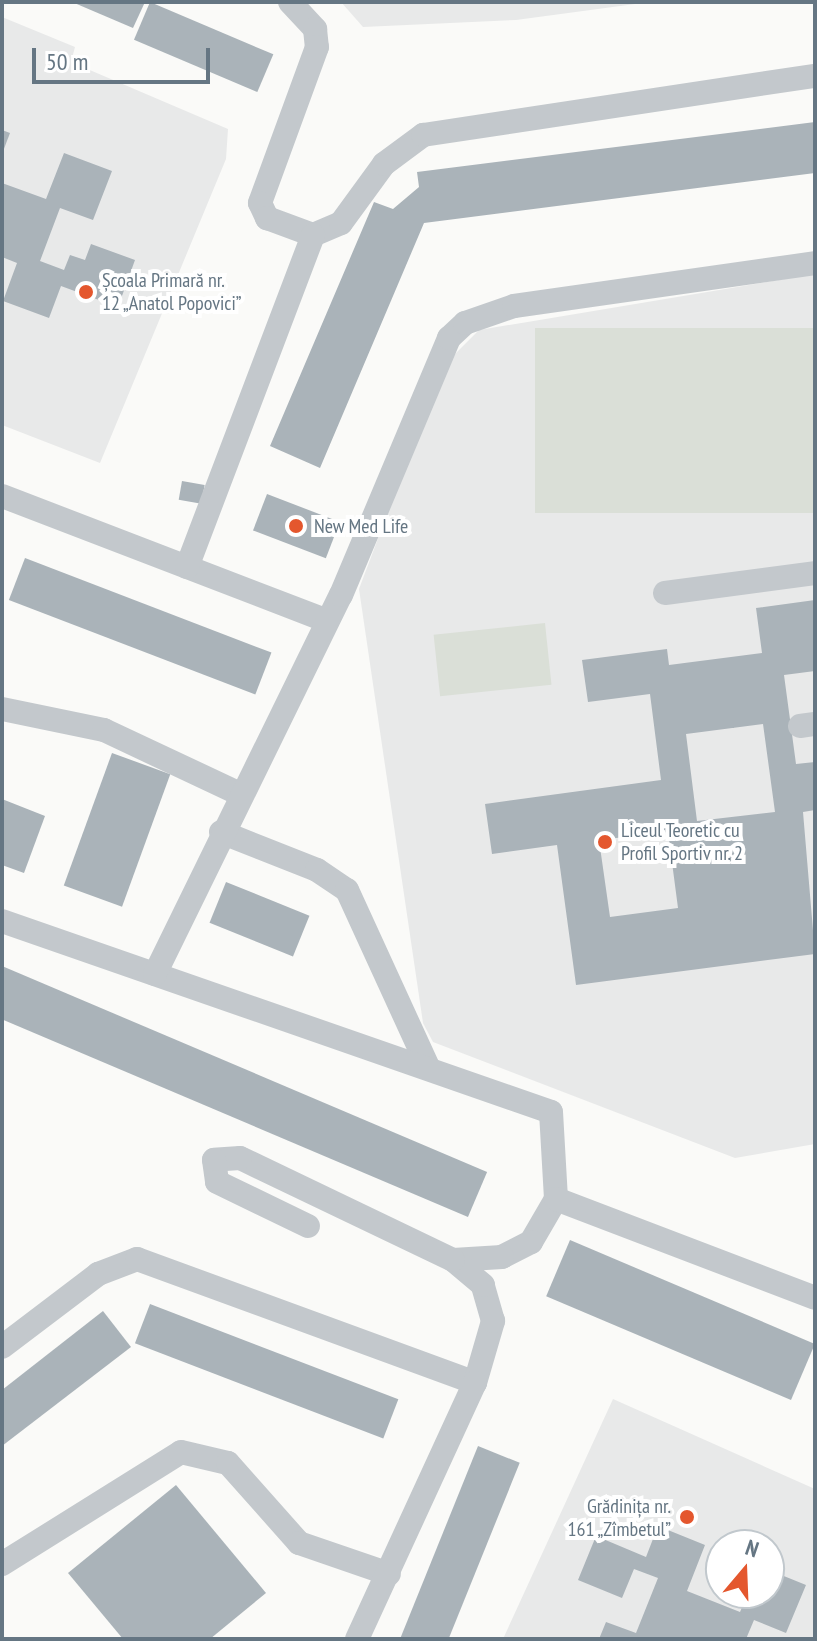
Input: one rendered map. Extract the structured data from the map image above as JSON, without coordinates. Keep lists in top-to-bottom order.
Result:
{
  "places": [
    "Școala Primară nr. 12 „Anatol Popovici”",
    "New Med Life",
    "Liceul Teoretic cu Profil Sportiv nr. 2",
    "Grădinița nr. 161 „Zîmbetul”"
  ],
  "scale_bar": "50 m",
  "north": "top"
}
